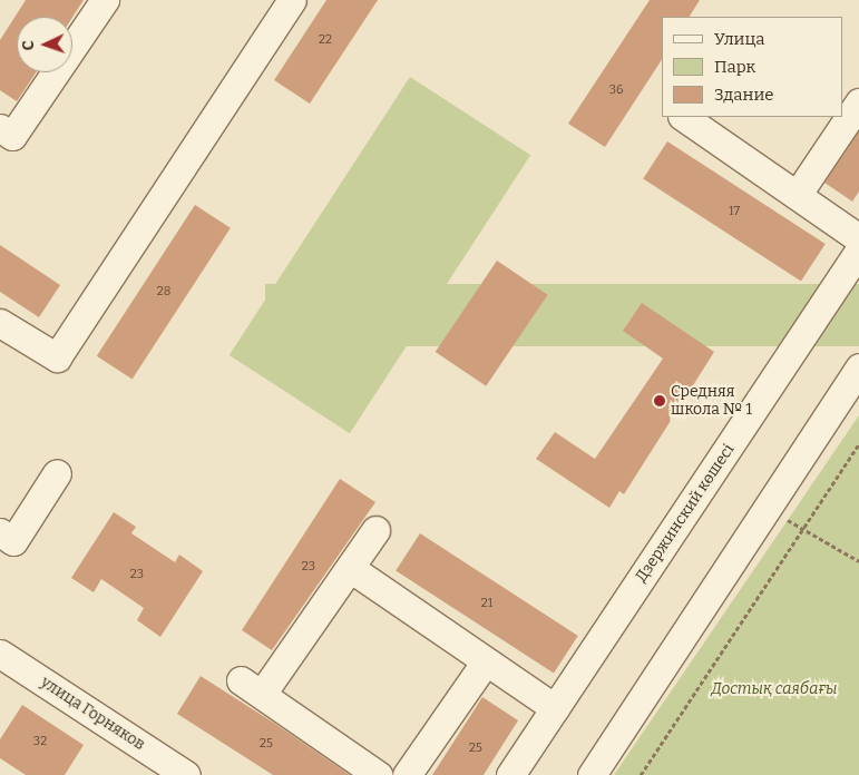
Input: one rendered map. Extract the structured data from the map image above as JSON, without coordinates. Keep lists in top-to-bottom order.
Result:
{
  "streets": {
    "street": ["Дзержинский көшесі", "улица Горняков"]
  },
  "parks": ["Достық саябағы"],
  "places": ["Средняя школа № 1"],
  "house_numbers": [
    "22",
    "36",
    "17",
    "28",
    "23",
    "23",
    "21",
    "32",
    "25",
    "25"
  ],
  "legend": ["Улица", "Парк", "Здание"],
  "north": "left"
}
